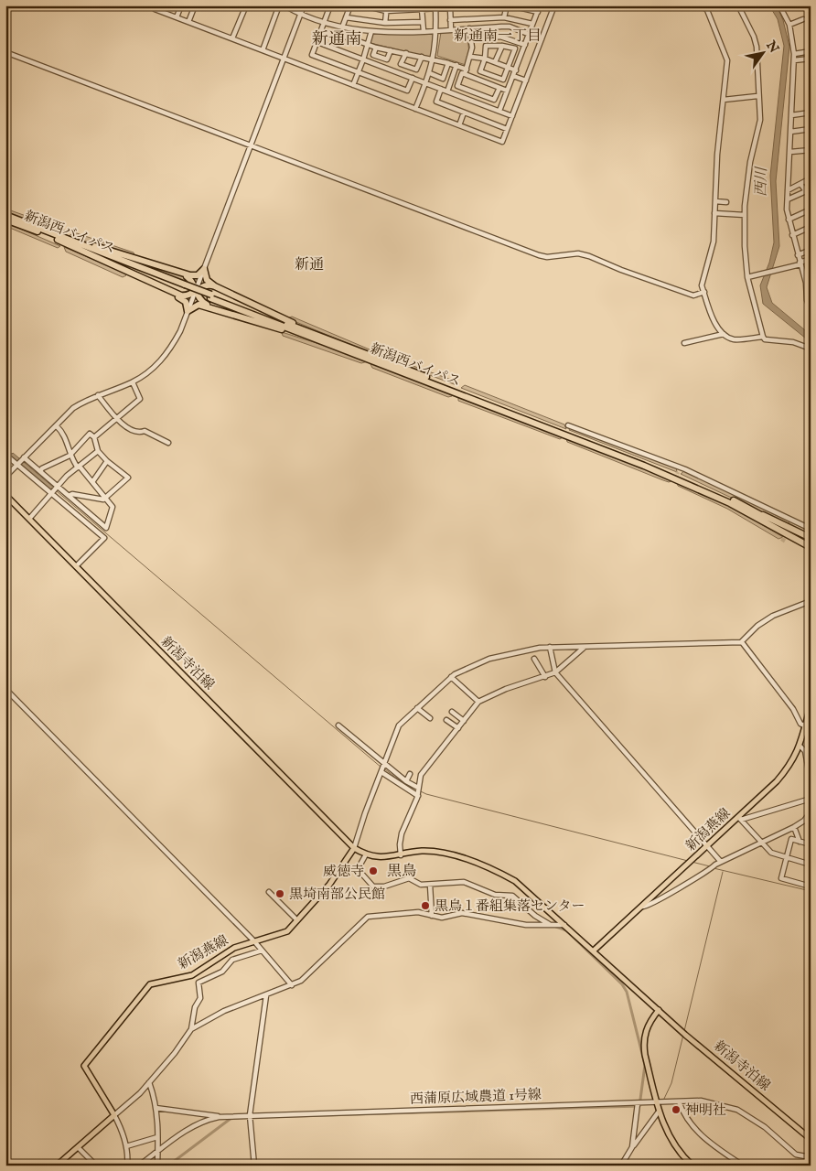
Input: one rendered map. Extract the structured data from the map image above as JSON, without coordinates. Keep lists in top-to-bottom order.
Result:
{
  "streets": {
    "highway": ["新潟西バイパス"],
    "main road": ["新潟寺泊線", "新潟燕線"],
    "street": ["西蒲原広域農道 1号線"]
  },
  "crossings": [
    ["新潟寺泊線", "新潟燕線"]
  ],
  "districts": [
    "新通南一丁目",
    "新通南",
    "新通",
    "黒鳥"
  ],
  "water": ["西川"],
  "places": [
    "威徳寺",
    "黒埼南部公民館",
    "黒鳥１番組集落センター",
    "神明社"
  ],
  "north": "top right"
}
